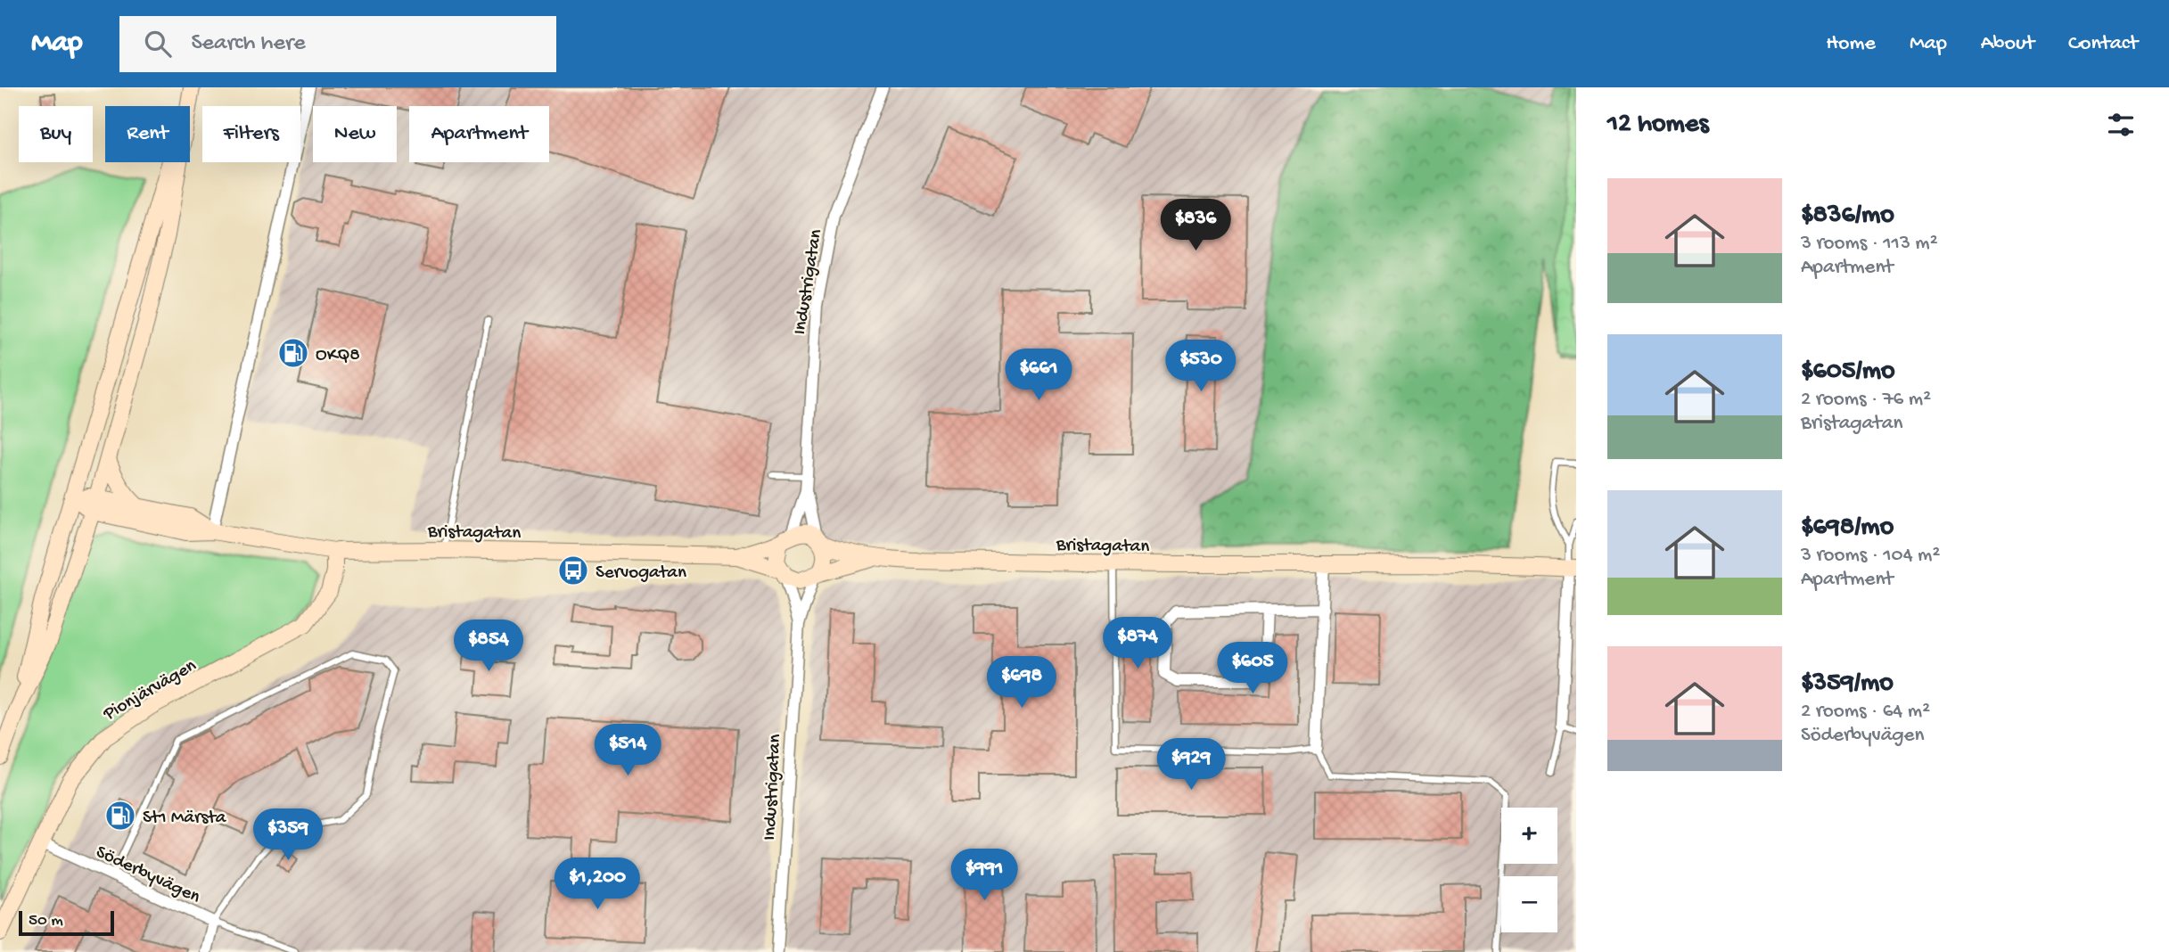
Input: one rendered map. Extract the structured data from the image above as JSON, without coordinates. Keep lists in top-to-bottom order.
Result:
{
  "streets": {
    "street": [
      "Industrigatan",
      "Bristagatan",
      "Pionjärvägen",
      "Söderbyvägen"
    ]
  },
  "crossings": [
    ["Industrigatan", "Bristagatan"],
    ["Bristagatan", "Pionjärvägen"],
    ["Pionjärvägen", "Söderbyvägen"]
  ],
  "places": {
    "fuel station": ["OKQ8", "St1 Märsta"],
    "bus stop": ["Servogatan"]
  },
  "scale_bar": "50 m",
  "page": {
    "header": "Map",
    "search": "Search here",
    "nav": [
      "Home",
      "Map",
      "About",
      "Contact"
    ],
    "heading": "12 homes",
    "chip": [
      "Buy",
      "Rent",
      "Filters",
      "New",
      "Apartment"
    ],
    "list": [
      {
        "name": "$836/mo",
        "note": "3 rooms · 113 m² · Apartment"
      },
      {
        "name": "$605/mo",
        "note": "2 rooms · 76 m² · Bristagatan"
      },
      {
        "name": "$698/mo",
        "note": "3 rooms · 104 m² · Apartment"
      },
      {
        "name": "$359/mo",
        "note": "2 rooms · 64 m² · Söderbyvägen"
      }
    ],
    "price": [
      "$836",
      "$530",
      "$661",
      "$874",
      "$854",
      "$605",
      "$698",
      "$514",
      "$929",
      "$359",
      "$991",
      "$1,200"
    ],
    "map_buttons": ["+", "−"],
    "scale": "50 m"
  }
}
